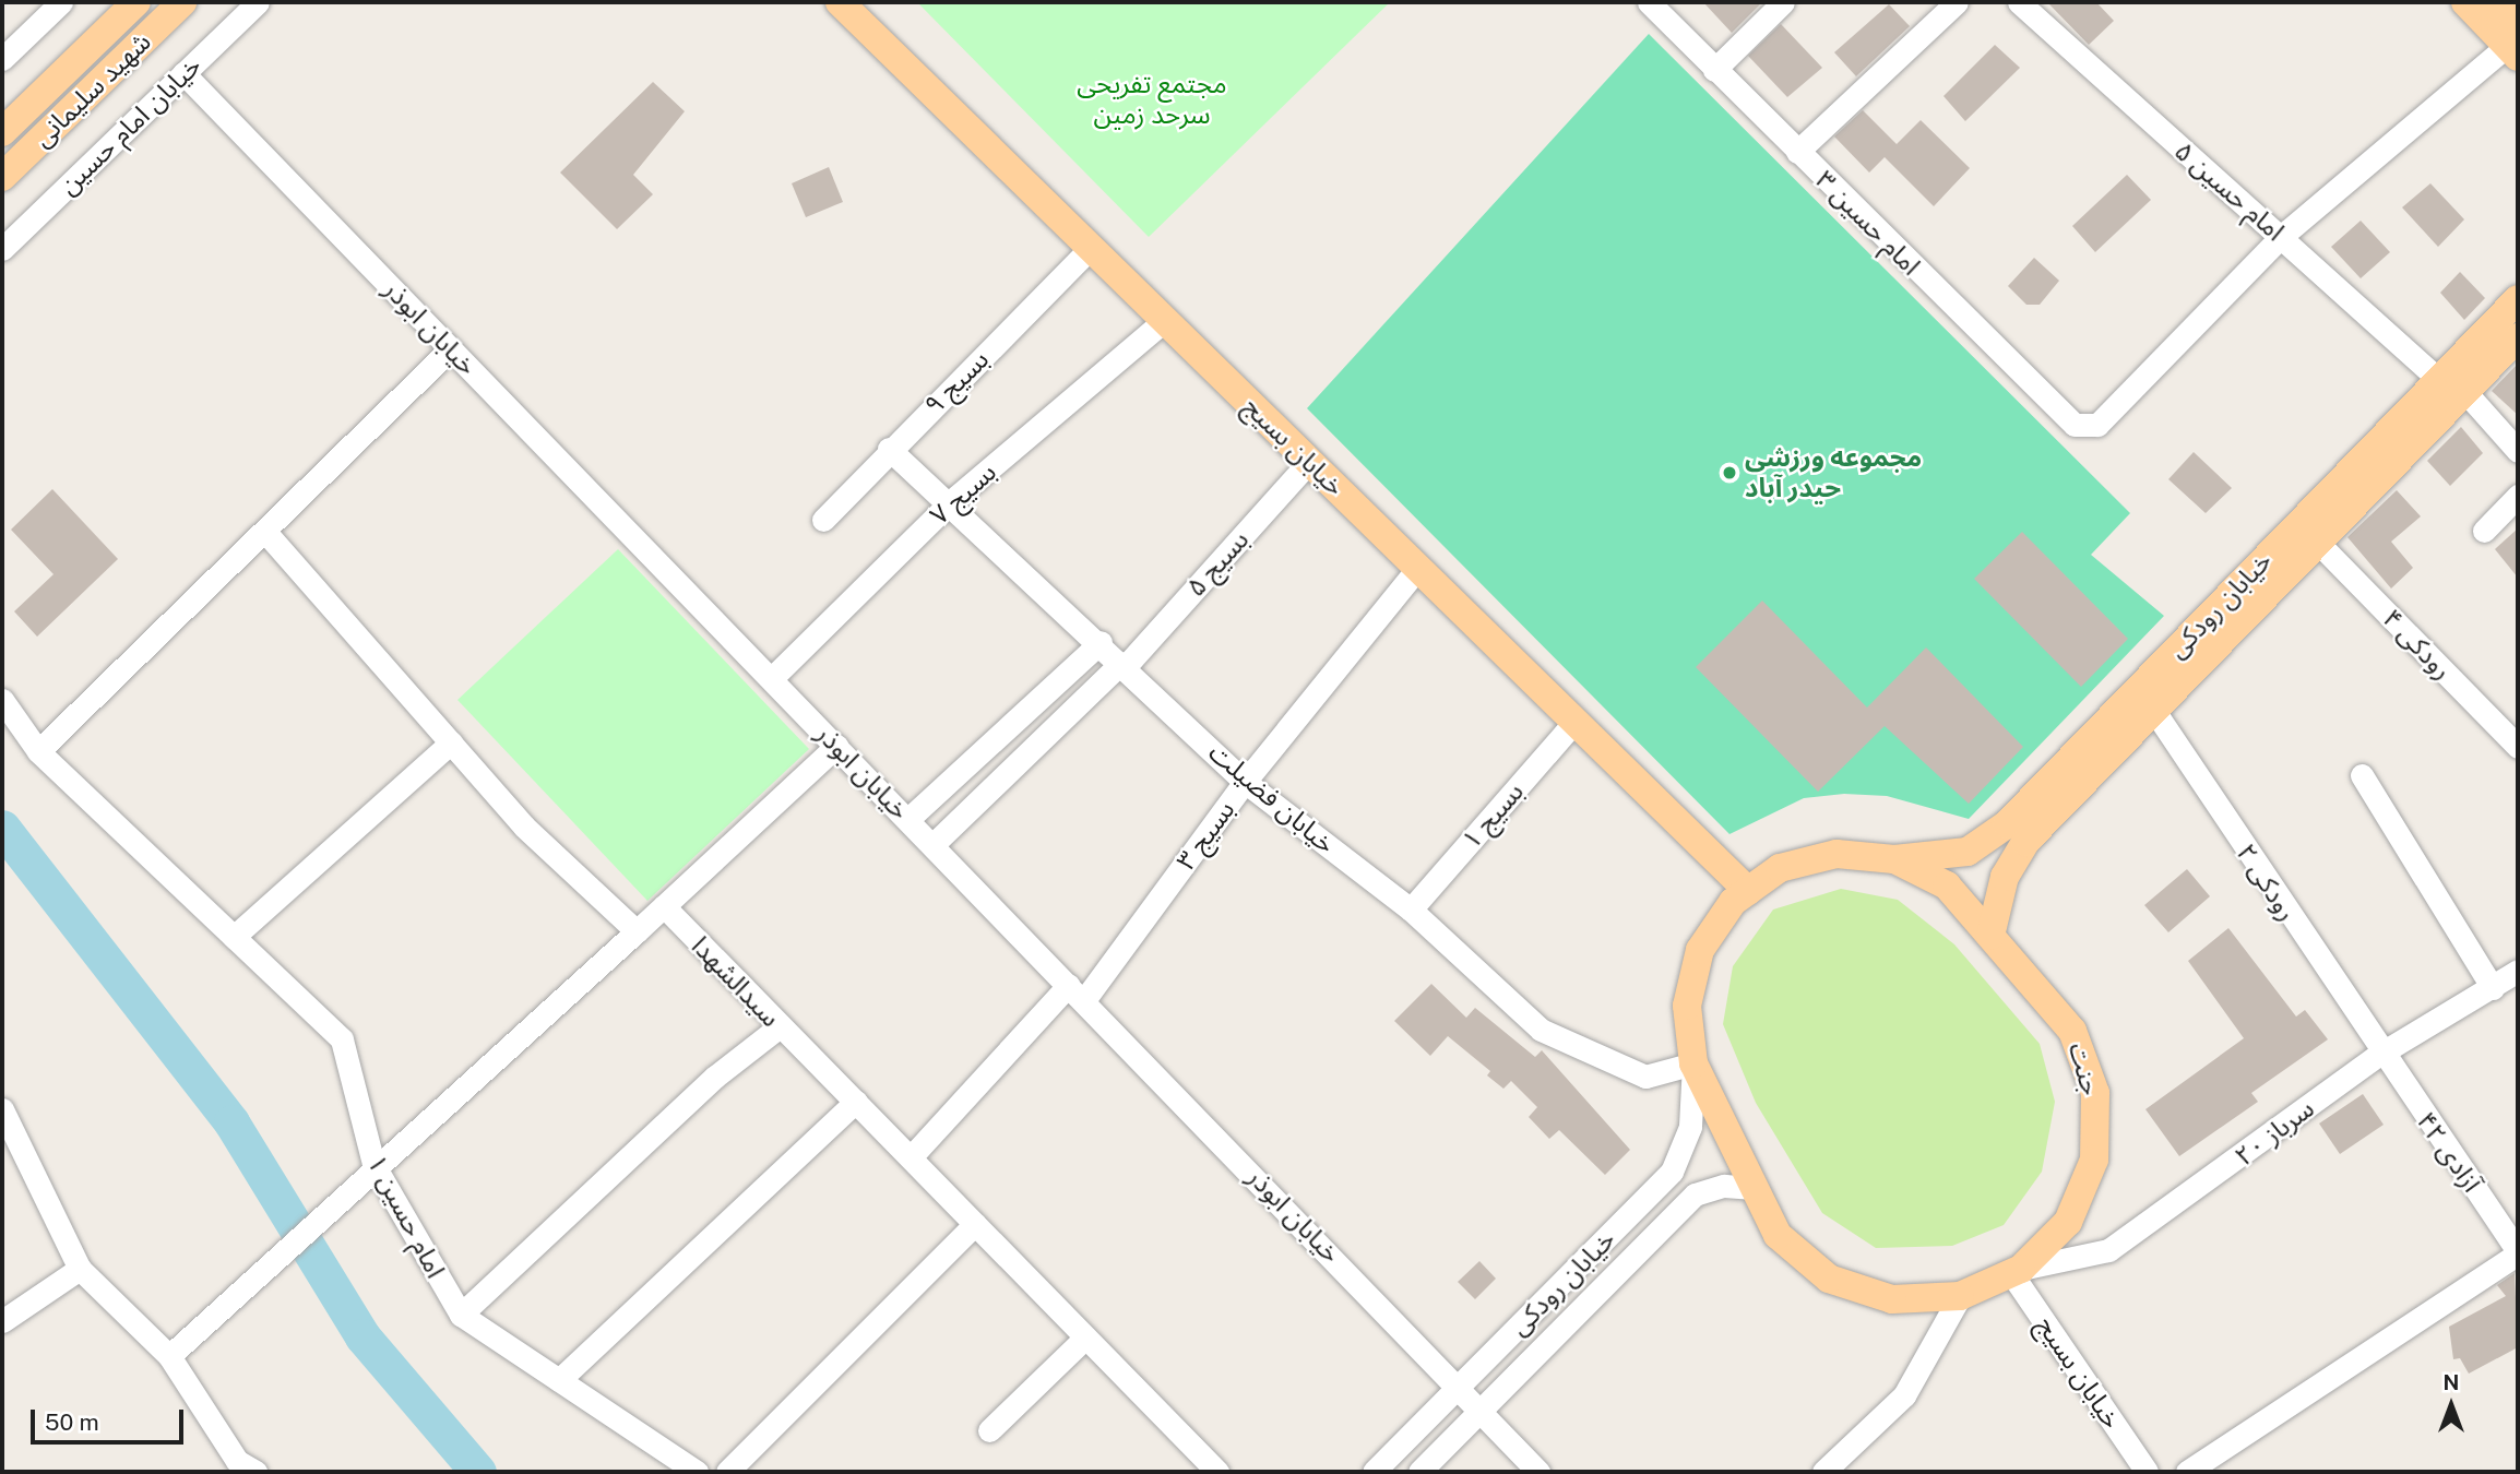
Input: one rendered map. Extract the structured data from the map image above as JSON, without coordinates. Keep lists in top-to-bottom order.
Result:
{
  "streets": {
    "main road": [
      "شهید سلیمانی",
      "خیابان بسیج",
      "خیابان رودکی",
      "جنت"
    ],
    "street": [
      "خیابان امام حسین",
      "امام حسین ۵",
      "امام حسین ۳",
      "خیابان ابوذر",
      "بسیج ۹",
      "بسیج ۷",
      "بسیج ۵",
      "رودکی ۴",
      "خیابان فضیلت",
      "بسیج ۱",
      "بسیج ۳",
      "رودکی ۲",
      "سیدالشهدا",
      "سرباز ۲۰",
      "آزادی ۴۲",
      "امام حسین ۱"
    ]
  },
  "crossings": [
    ["خیابان امام حسین", "خیابان ابوذر"],
    ["امام حسین ۵", "امام حسین ۳"],
    ["امام حسین ۵", "خیابان رودکی"],
    ["خیابان ابوذر", "بسیج ۷"],
    ["خیابان ابوذر", "بسیج ۵"],
    ["خیابان ابوذر", "خیابان رودکی"],
    ["خیابان ابوذر", "بسیج ۳"],
    ["بسیج ۹", "خیابان بسیج"],
    ["بسیج ۹", "خیابان فضیلت"],
    ["خیابان بسیج", "بسیج ۷"],
    ["خیابان بسیج", "بسیج ۵"],
    ["خیابان بسیج", "بسیج ۱"],
    ["خیابان بسیج", "بسیج ۳"],
    ["خیابان بسیج", "جنت"],
    ["خیابان بسیج", "سرباز ۲۰"],
    ["بسیج ۷", "خیابان فضیلت"],
    ["بسیج ۵", "خیابان فضیلت"],
    ["خیابان رودکی", "رودکی ۴"],
    ["خیابان رودکی", "خیابان فضیلت"],
    ["خیابان رودکی", "رودکی ۲"],
    ["خیابان رودکی", "جنت"],
    ["خیابان فضیلت", "بسیج ۱"],
    ["خیابان فضیلت", "بسیج ۳"],
    ["خیابان فضیلت", "جنت"],
    ["بسیج ۳", "سیدالشهدا"],
    ["رودکی ۲", "سرباز ۲۰"],
    ["رودکی ۲", "آزادی ۴۲"],
    ["جنت", "سرباز ۲۰"],
    ["سرباز ۲۰", "آزادی ۴۲"]
  ],
  "parks": ["مجتمع تفریحی سرحد زمین"],
  "places": ["مجموعه ورزشی حیدر آباد"],
  "scale_bar": "50 m",
  "north": "top"
}
